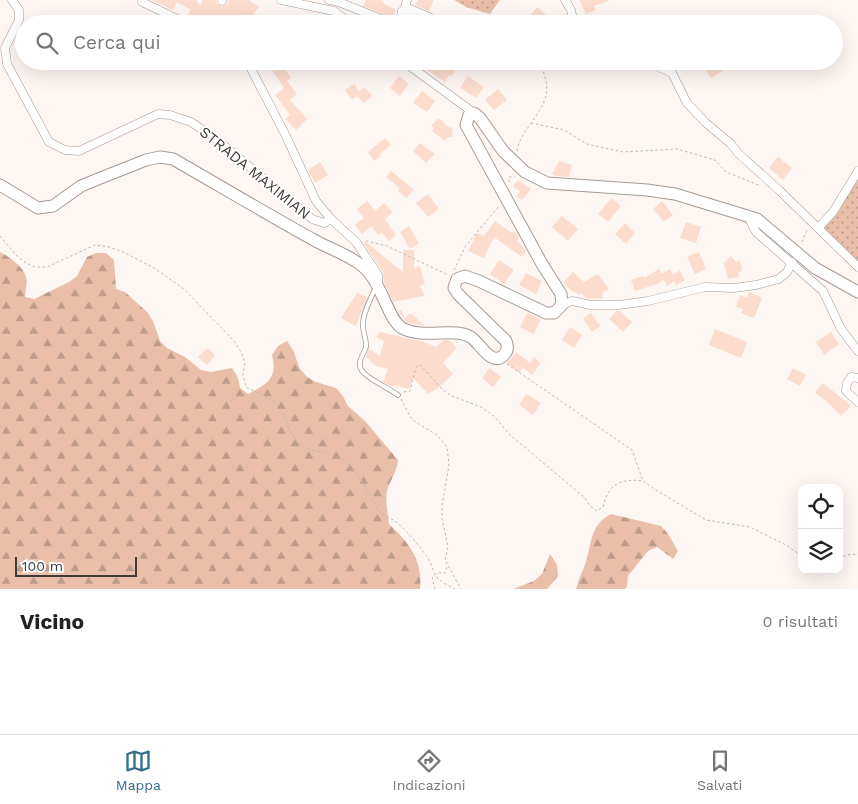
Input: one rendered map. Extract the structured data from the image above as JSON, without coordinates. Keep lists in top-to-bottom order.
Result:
{
  "streets": {
    "street": ["STRADA MAXIMIAN"]
  },
  "scale_bar": "100 m",
  "page": {
    "search": "Cerca qui",
    "scale": "100 m",
    "heading": ["Vicino", "0 risultati"],
    "nav": ["Mappa", "Indicazioni", "Salvati"]
  }
}
